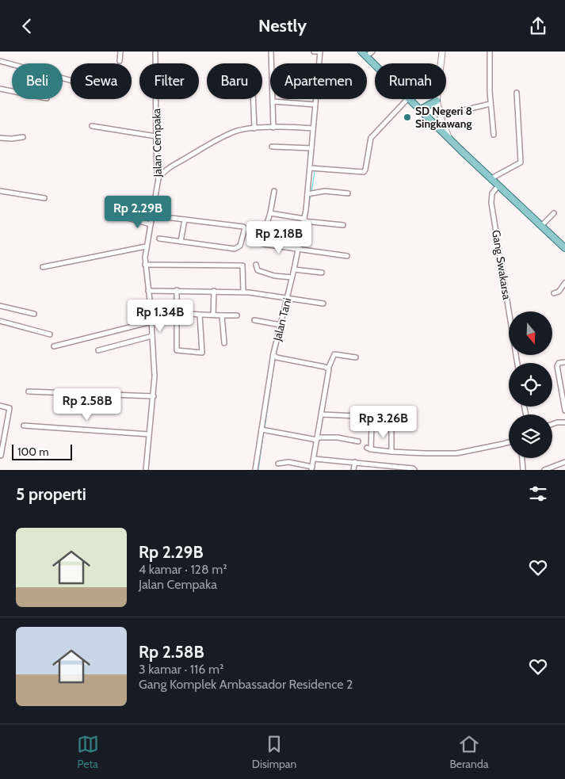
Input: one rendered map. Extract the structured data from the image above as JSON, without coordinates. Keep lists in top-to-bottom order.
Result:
{
  "streets": {
    "street": ["Jalan Cempaka", "Gang Swakarsa", "Jalan Tani"]
  },
  "places": ["SD Negeri 8 Singkawang"],
  "scale_bar": "100 m",
  "north": "bottom",
  "page": {
    "header": "Nestly",
    "chip": [
      "Beli",
      "Sewa",
      "Filter",
      "Baru",
      "Apartemen",
      "Rumah"
    ],
    "price": [
      "Rp 2.29B",
      "Rp 2.18B",
      "Rp 1.34B",
      "Rp 2.58B",
      "Rp 3.26B"
    ],
    "scale": "100 m",
    "heading": "5 properti",
    "list": [
      {
        "name": "Rp 2.29B",
        "note": "4 kamar · 128 m² · Jalan Cempaka"
      },
      {
        "name": "Rp 2.58B",
        "note": "3 kamar · 116 m² · Gang Komplek Ambassador Residence 2"
      }
    ],
    "tabs": ["Peta", "Disimpan", "Beranda"]
  }
}
